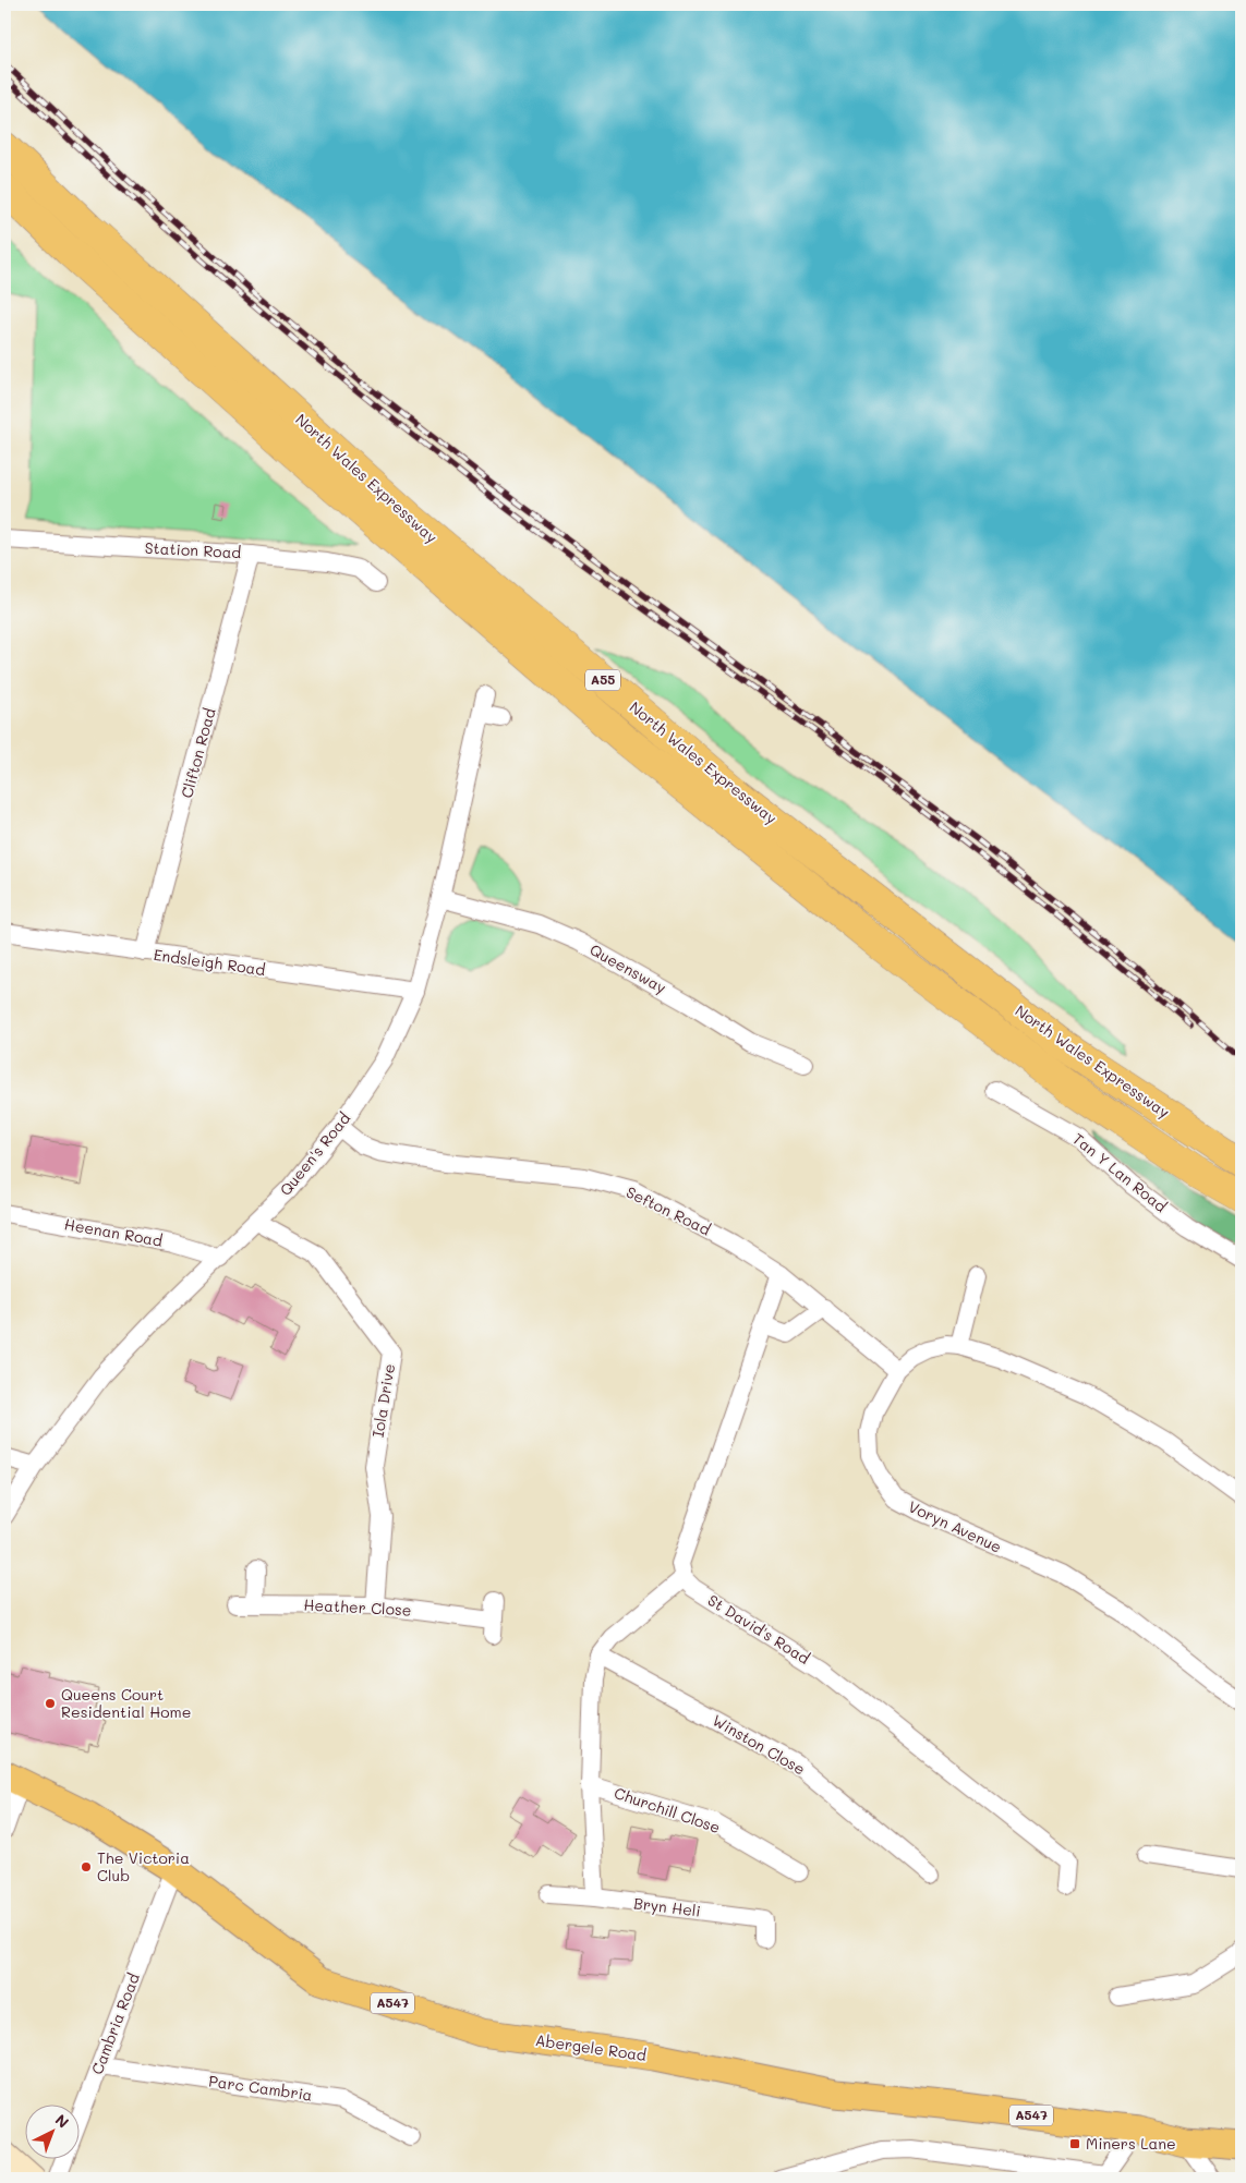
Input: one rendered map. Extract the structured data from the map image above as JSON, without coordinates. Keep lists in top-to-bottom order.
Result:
{
  "streets": {
    "highway": ["North Wales Expressway", "A55"],
    "main road": ["A547", "Abergele Road"],
    "street": [
      "Station Road",
      "Clifton Road",
      "Endsleigh Road",
      "Queensway",
      "Queen's Road",
      "Tan Y Lan Road",
      "Sefton Road",
      "Heenan Road",
      "Iola Drive",
      "Voryn Avenue",
      "Heather Close",
      "St David's Road",
      "Winston Close",
      "Churchill Close",
      "Bryn Heli",
      "Cambria Road",
      "Parc Cambria"
    ]
  },
  "crossings": [
    ["Station Road", "Clifton Road"],
    ["Clifton Road", "Endsleigh Road"],
    ["Endsleigh Road", "Queen's Road"],
    ["Queensway", "Queen's Road"],
    ["Queen's Road", "Sefton Road"],
    ["Queen's Road", "Heenan Road"],
    ["Queen's Road", "Iola Drive"],
    ["Sefton Road", "Voryn Avenue"],
    ["Iola Drive", "Heather Close"],
    ["St David's Road", "Churchill Close"],
    ["Winston Close", "Churchill Close"],
    ["Churchill Close", "Bryn Heli"],
    ["Cambria Road", "Abergele Road"],
    ["Cambria Road", "Parc Cambria"]
  ],
  "places": {
    "other": ["Queens Court Residential Home", "The Victoria Club"],
    "transit": ["Miners Lane"]
  },
  "north": "top right"
}
